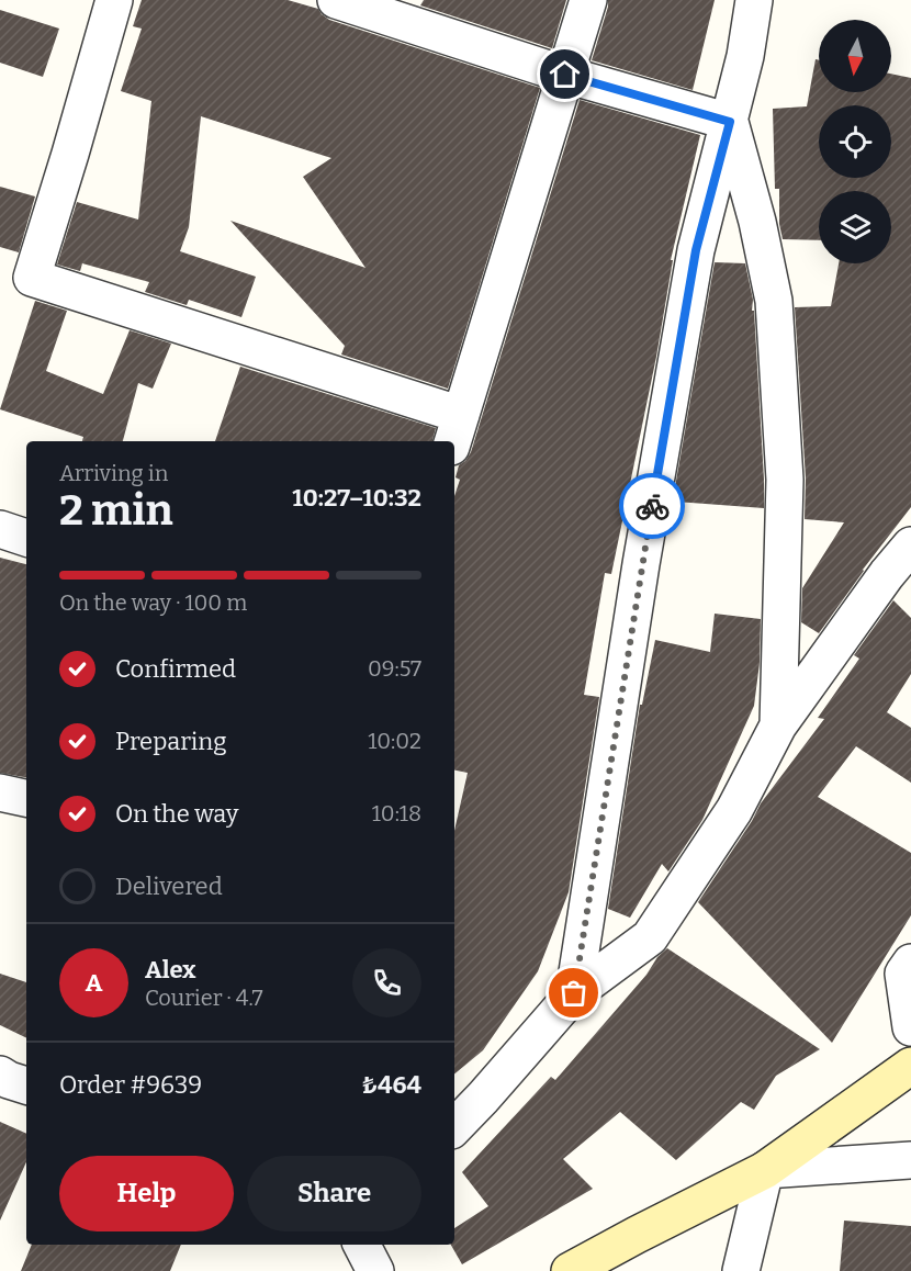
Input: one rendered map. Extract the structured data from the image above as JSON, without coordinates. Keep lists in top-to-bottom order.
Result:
{
  "north": "bottom",
  "page": {
    "heading": ["2 min", "Arriving in", "10:27–10:32"],
    "panel": [
      "Alex",
      "Courier · 4.7",
      "Order #9639",
      "₺464"
    ],
    "bar": "On the way · 100 m",
    "list": [
      ["Confirmed", "09:57"],
      ["Preparing", "10:02"],
      ["On the way", "10:18"],
      "Delivered"
    ],
    "round": "A",
    "buttons": ["Help", "Share"]
  }
}
